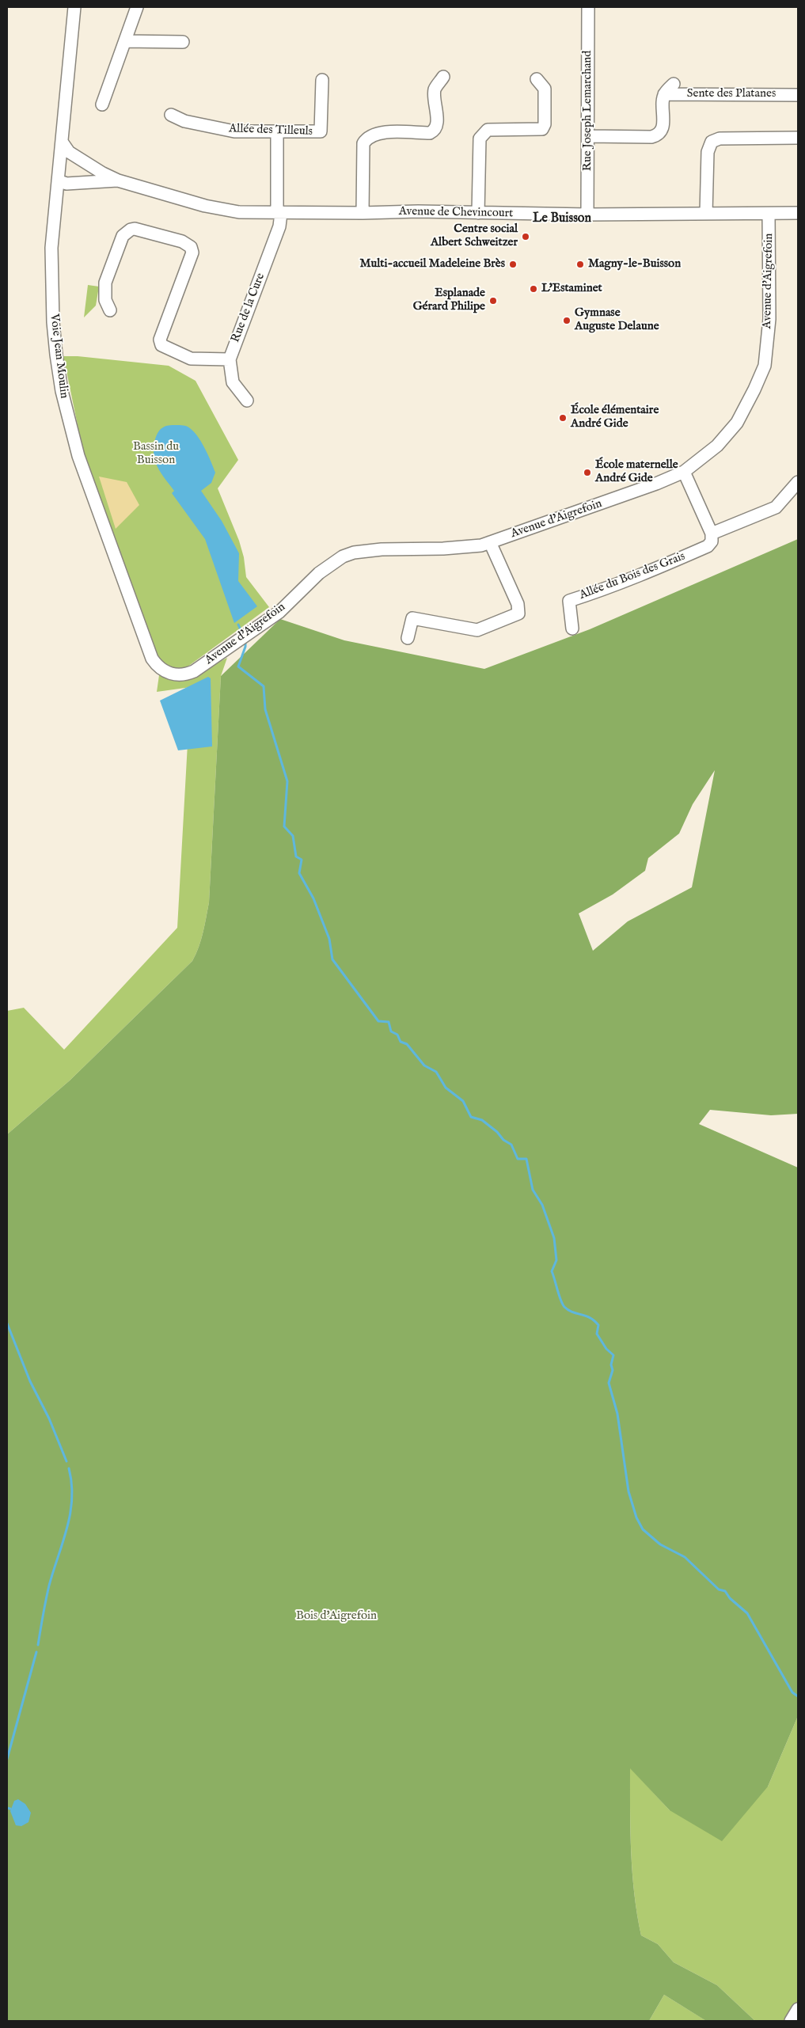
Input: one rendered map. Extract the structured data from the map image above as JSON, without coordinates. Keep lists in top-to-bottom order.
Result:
{
  "streets": {
    "street": [
      "Sente des Platanes",
      "Rue Joseph Lemarchand",
      "Allée des Tilleuls",
      "Avenue de Chevincourt",
      "Avenue d'Aigrefoin",
      "Rue de la Cure",
      "Voie Jean Moulin",
      "Allée du Bois des Grais"
    ]
  },
  "crossings": [
    ["Rue Joseph Lemarchand", "Avenue de Chevincourt"],
    ["Allée des Tilleuls", "Rue de la Cure"],
    ["Avenue de Chevincourt", "Avenue d'Aigrefoin"],
    ["Avenue de Chevincourt", "Rue de la Cure"],
    ["Avenue de Chevincourt", "Voie Jean Moulin"],
    ["Avenue d'Aigrefoin", "Voie Jean Moulin"]
  ],
  "districts": ["Le Buisson"],
  "parks": ["Bassin du Buisson", "Bois d'Aigrefoin"],
  "places": [
    "Centre social Albert Schweitzer",
    "Multi-accueil Madeleine Brès",
    "Magny-le-Buisson",
    "L'Estaminet",
    "Esplanade Gérard Philipe",
    "Gymnase Auguste Delaune",
    "École élémentaire André Gide",
    "École maternelle André Gide"
  ]
}
